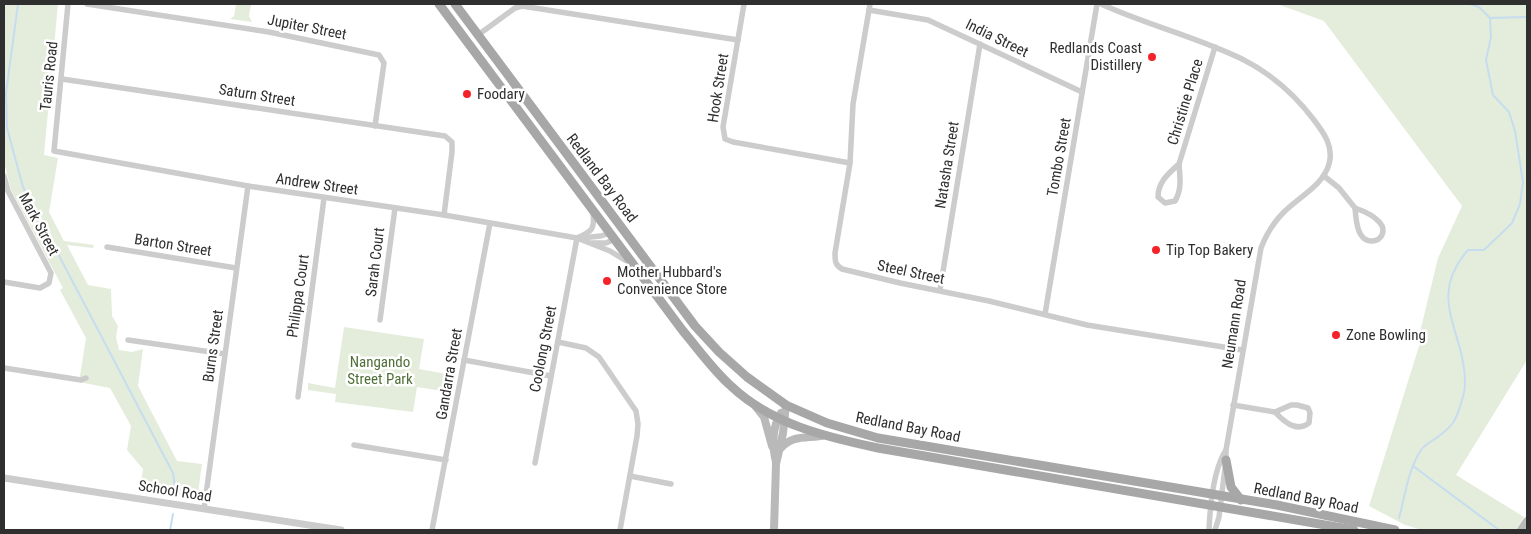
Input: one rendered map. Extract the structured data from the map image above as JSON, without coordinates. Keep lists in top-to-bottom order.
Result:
{
  "streets": {
    "main road": ["Redland Bay Road"],
    "street": [
      "Jupiter Street",
      "India Street",
      "Tauris Road",
      "Hook Street",
      "Saturn Street",
      "Christine Place",
      "Tombo Street",
      "Natasha Street",
      "Andrew Street",
      "Mark Street",
      "Barton Street",
      "Sarah Court",
      "Steel Street",
      "Philippa Court",
      "Neumann Road",
      "Burns Street",
      "Coolong Street",
      "Gandarra Street",
      "School Road"
    ]
  },
  "crossings": [
    ["Jupiter Street", "Saturn Street"],
    ["India Street", "Tombo Street"],
    ["India Street", "Natasha Street"],
    ["India Street", "Steel Street"],
    ["Tauris Road", "Saturn Street"],
    ["Tauris Road", "Andrew Street"],
    ["Hook Street", "Steel Street"],
    ["Saturn Street", "Andrew Street"],
    ["Tombo Street", "Steel Street"],
    ["Natasha Street", "Steel Street"],
    ["Redland Bay Road", "Andrew Street"],
    ["Redland Bay Road", "Neumann Road"],
    ["Andrew Street", "Sarah Court"],
    ["Andrew Street", "Philippa Court"],
    ["Andrew Street", "Burns Street"],
    ["Andrew Street", "Coolong Street"],
    ["Andrew Street", "Gandarra Street"],
    ["Barton Street", "Burns Street"],
    ["Steel Street", "Neumann Road"],
    ["Burns Street", "School Road"]
  ],
  "parks": ["Nangando Street Park"],
  "places": [
    "Redlands Coast Distillery",
    "Foodary",
    "Tip Top Bakery",
    "Mother Hubbard's Convenience Store",
    "Zone Bowling"
  ]
}
